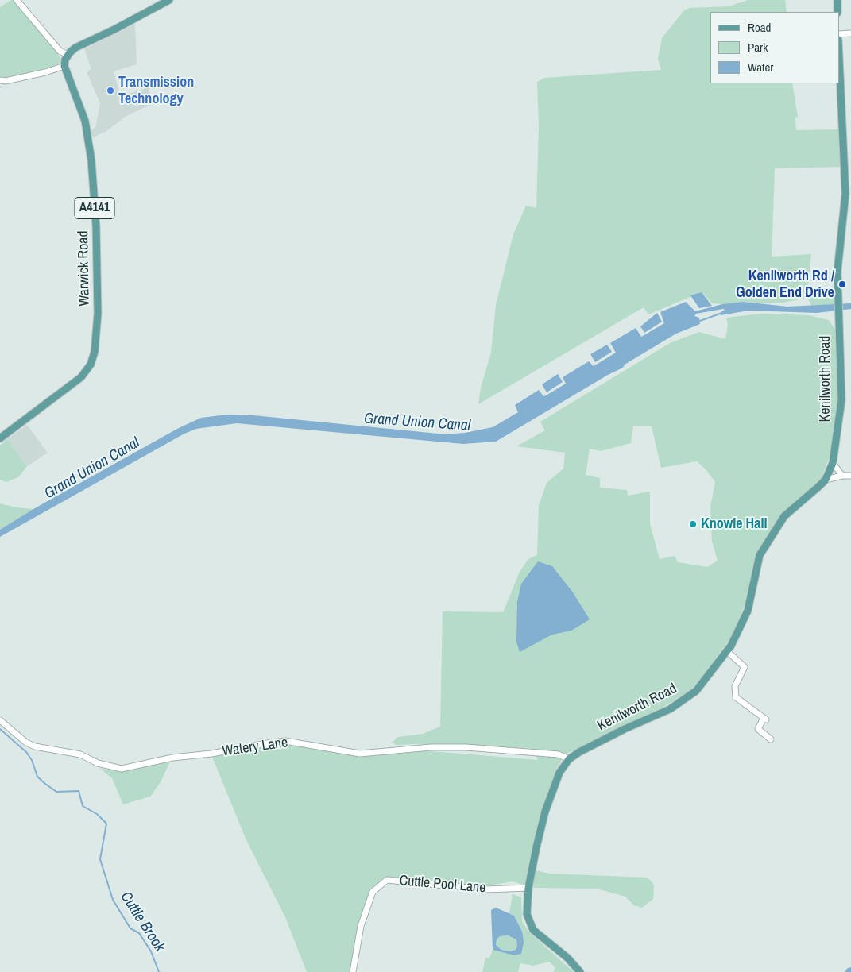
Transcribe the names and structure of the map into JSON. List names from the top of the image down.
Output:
{
  "streets": {
    "main road": ["A4141", "Warwick Road", "Kenilworth Road"],
    "street": ["Watery Lane", "Cuttle Pool Lane"]
  },
  "crossings": [
    ["Kenilworth Road", "Watery Lane"],
    ["Kenilworth Road", "Cuttle Pool Lane"]
  ],
  "water": ["Grand Union Canal", "Cuttle Brook"],
  "places": ["Transmission Technology", "Kenilworth Rd / Golden End Drive", "Knowle Hall"],
  "legend": ["Road", "Park", "Water"]
}
